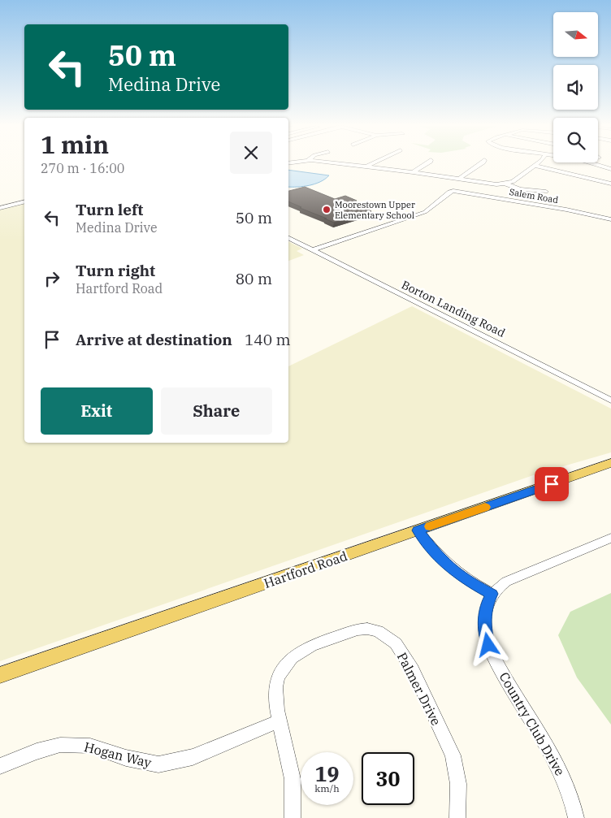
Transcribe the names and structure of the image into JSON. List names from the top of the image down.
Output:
{
  "streets": {
    "main road": ["Hartford Road"],
    "street": [
      "Salem Road",
      "Borton Landing Road",
      "Palmer Drive",
      "Country Club Drive",
      "Hogan Way"
    ]
  },
  "crossings": [
    ["Salem Road", "Borton Landing Road"],
    ["Palmer Drive", "Hogan Way"]
  ],
  "places": ["Moorestown Upper Elementary School"],
  "north": "right",
  "page": {
    "turn": ["50 m", "Medina Drive"],
    "heading": ["1 min", "270 m · 16:00"],
    "list": [
      {
        "name": "Turn left",
        "note": "Medina Drive",
        "value": "50 m"
      },
      {
        "name": "Turn right",
        "note": "Hartford Road",
        "value": "80 m"
      },
      {
        "name": "Arrive at destination",
        "value": "140 m"
      }
    ],
    "buttons": ["Exit", "Share"],
    "speed": "19 km/h",
    "limit": "30"
  }
}
